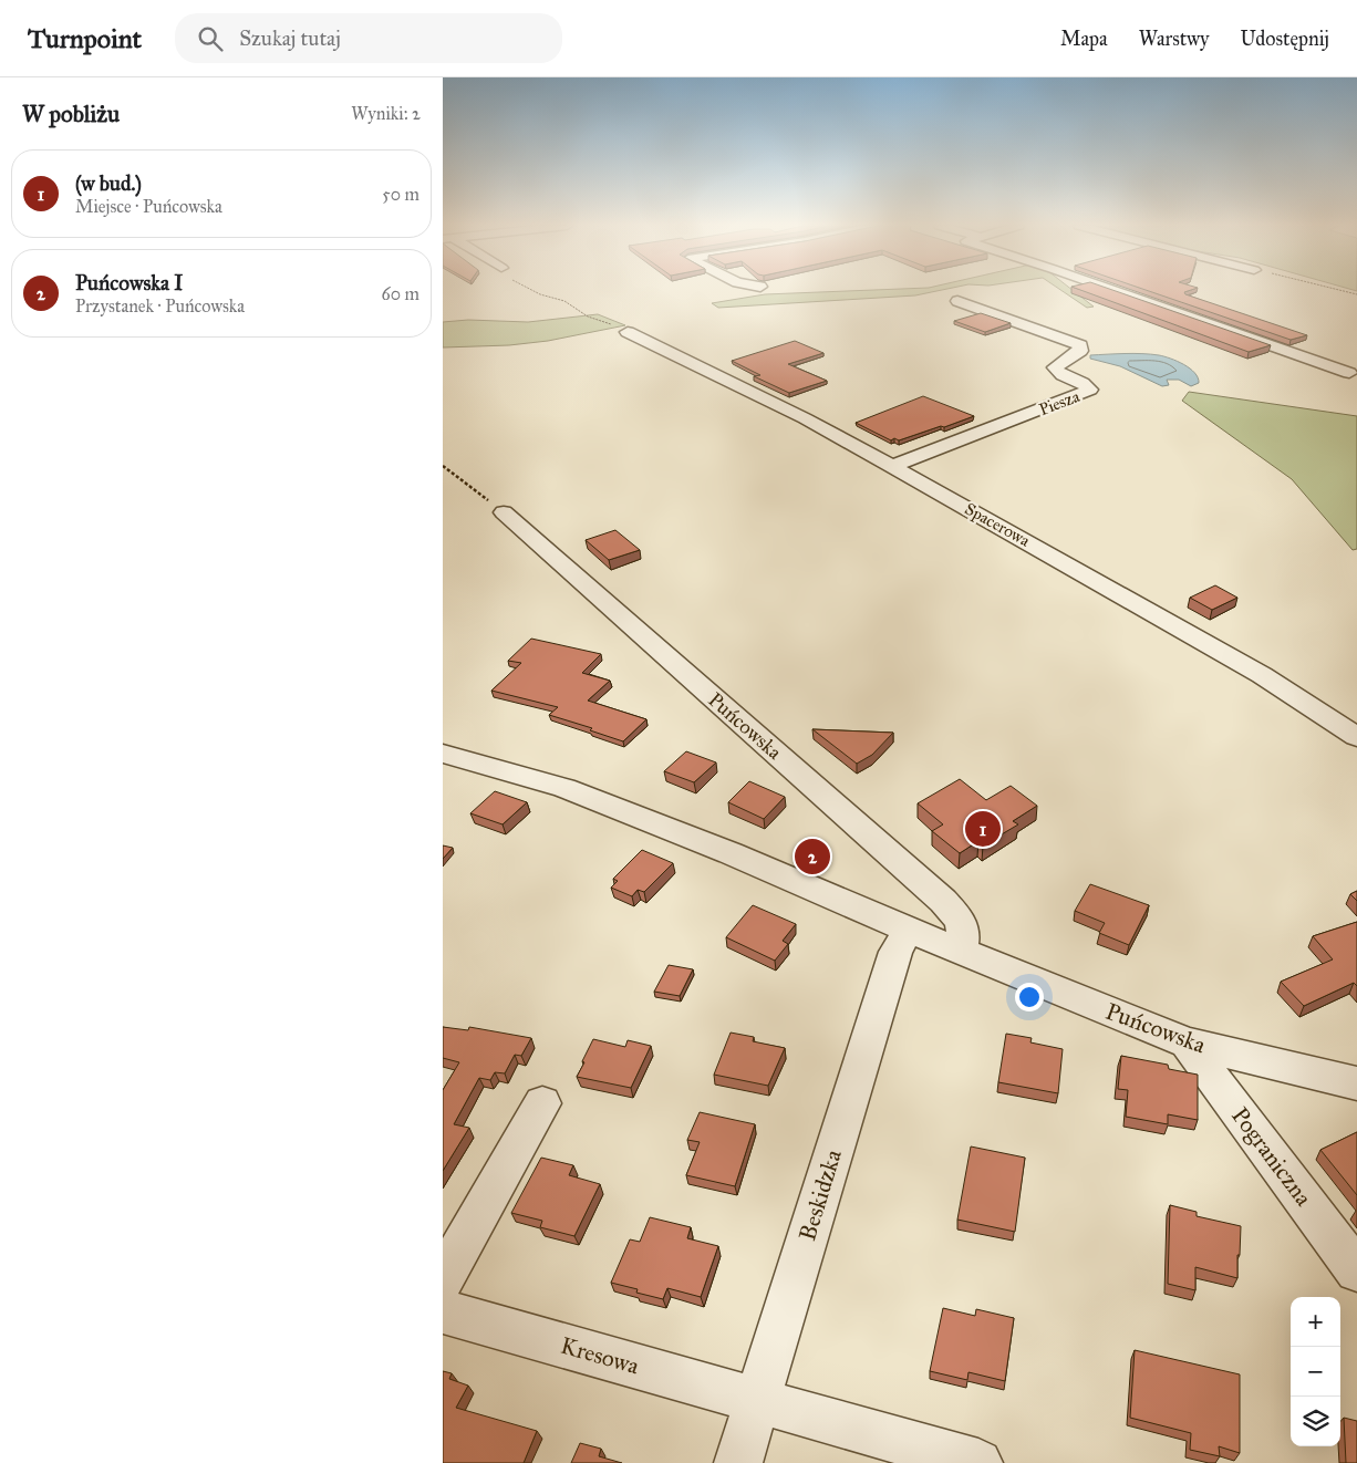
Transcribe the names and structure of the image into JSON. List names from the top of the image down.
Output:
{
  "streets": {
    "street": [
      "Piesza",
      "Spacerowa",
      "Puńcowska",
      "Pograniczna",
      "Beskidzka",
      "Kresowa"
    ]
  },
  "crossings": [
    ["Piesza", "Spacerowa"],
    ["Puńcowska", "Pograniczna"],
    ["Puńcowska", "Beskidzka"],
    ["Beskidzka", "Kresowa"]
  ],
  "page": {
    "header": "Turnpoint",
    "search": "Szukaj tutaj",
    "nav": ["Mapa", "Warstwy", "Udostępnij"],
    "heading": ["W pobliżu", "Wyniki: 2"],
    "list": [
      {
        "mark": "1",
        "name": "(w bud.)",
        "note": "Miejsce · Puńcowska",
        "value": "50 m"
      },
      {
        "mark": "2",
        "name": "Puńcowska I",
        "note": "Przystanek · Puńcowska",
        "value": "60 m"
      }
    ],
    "pins": ["1", "2"],
    "map_buttons": ["+", "−"]
  }
}
